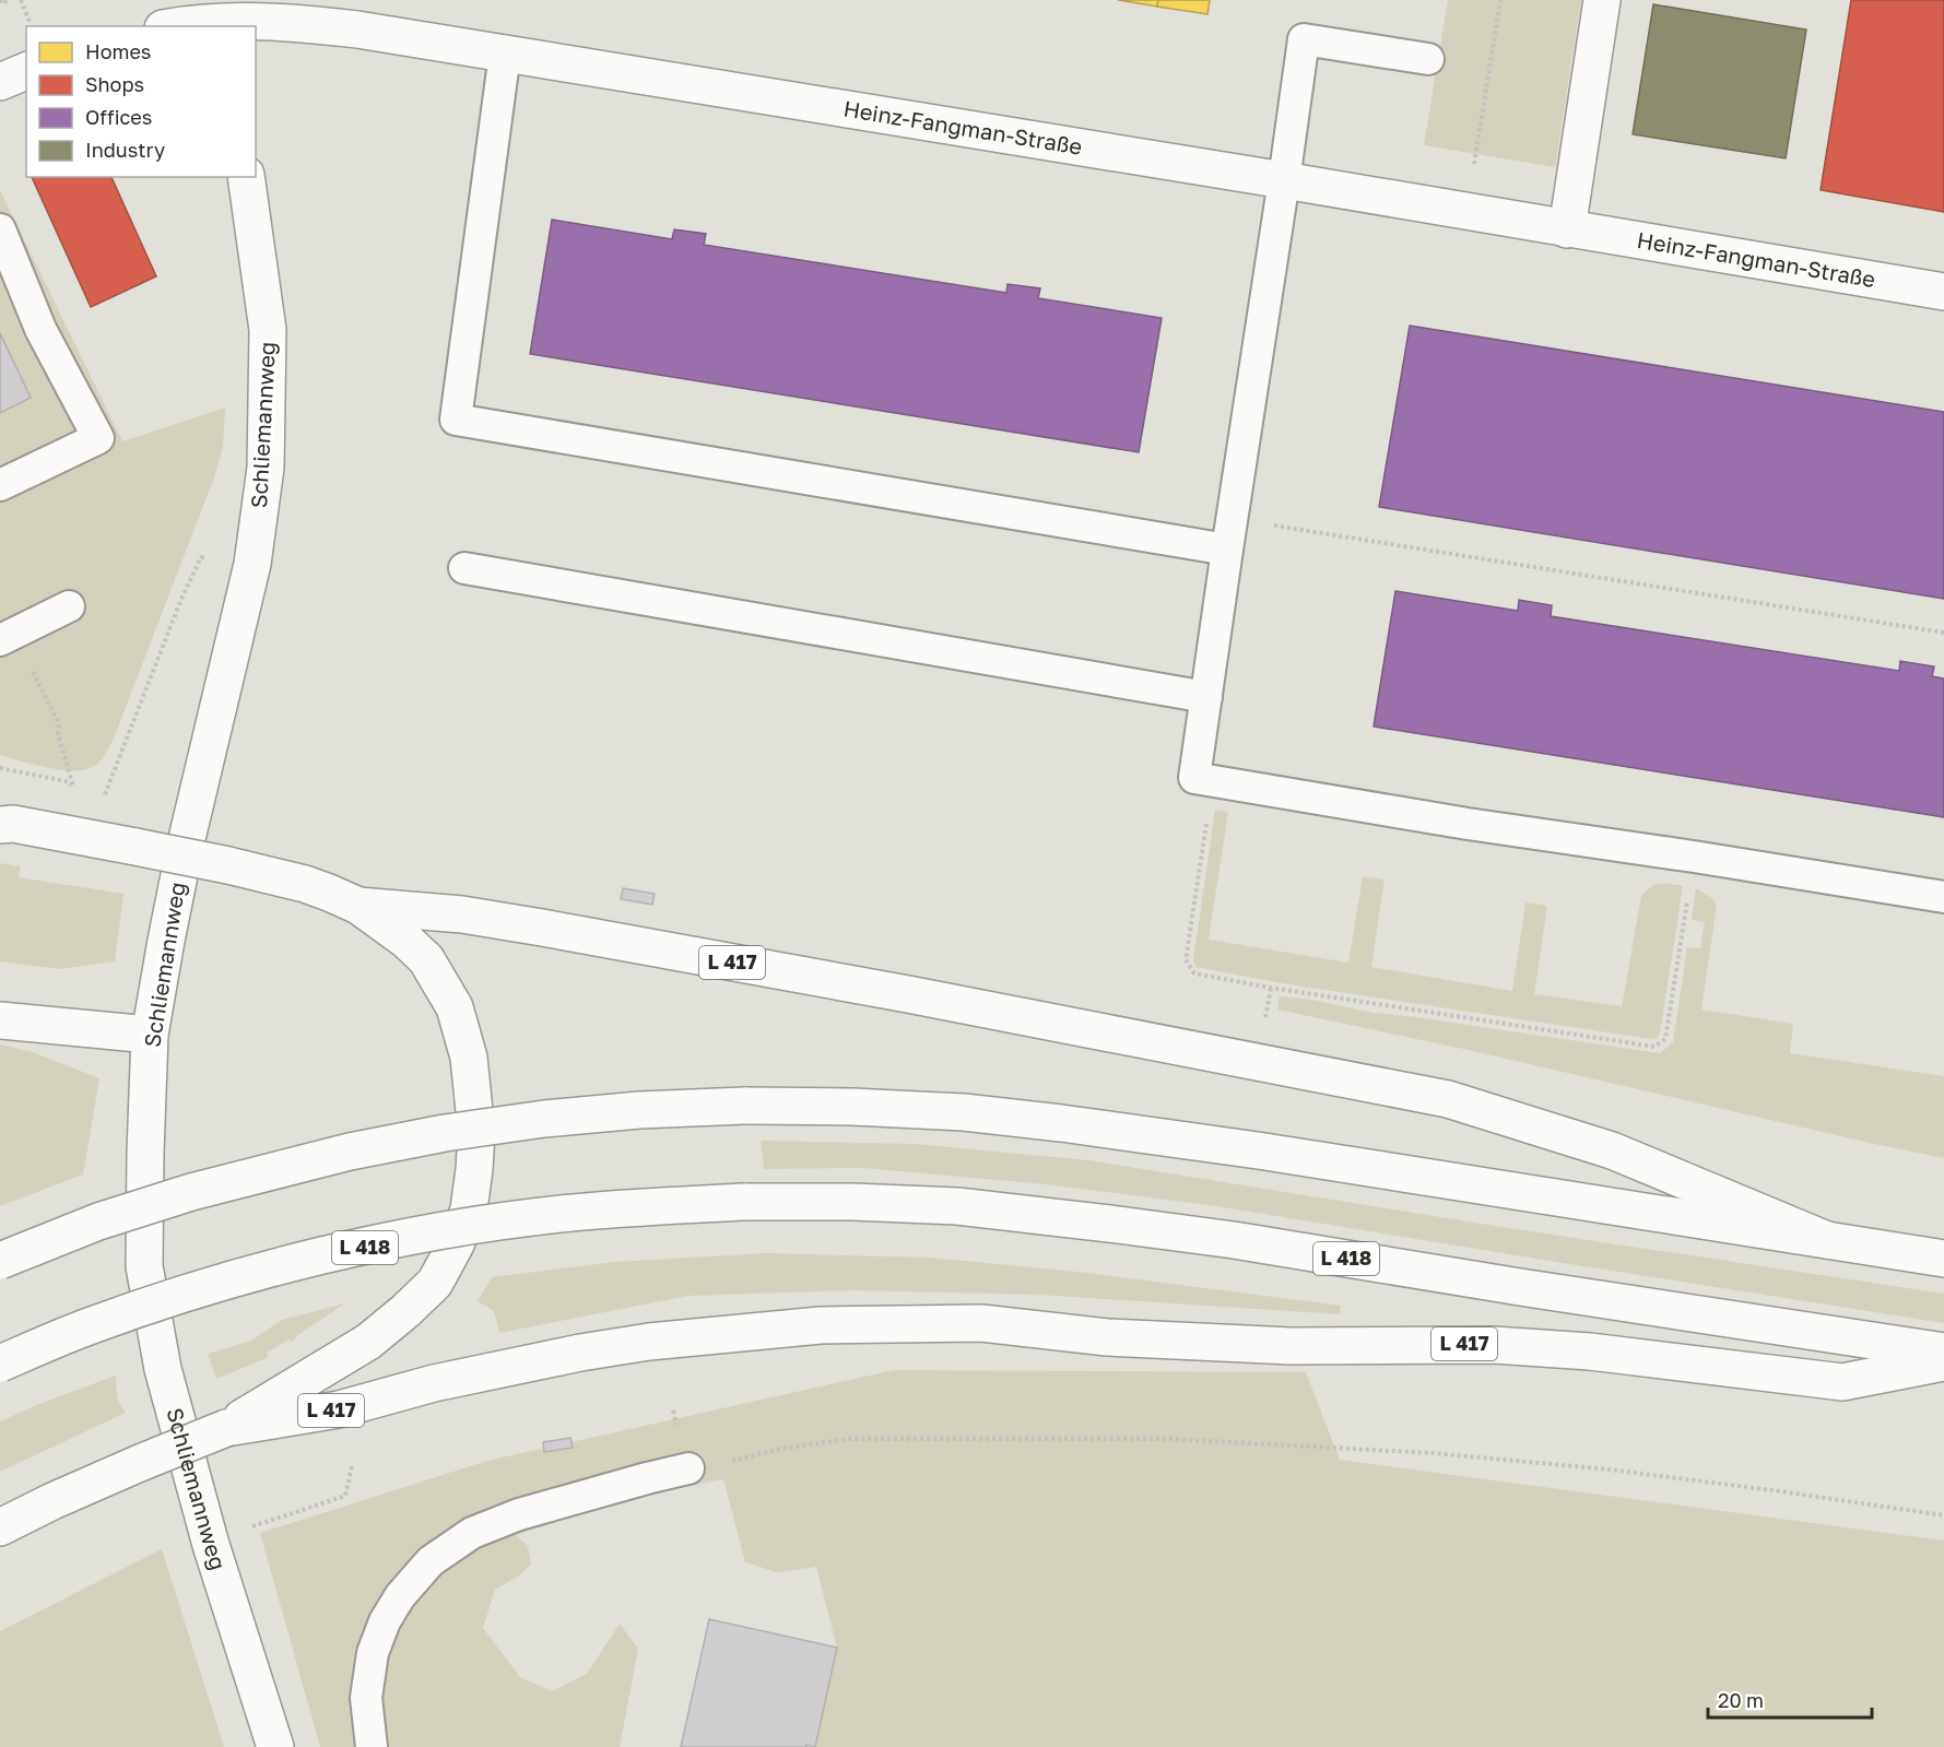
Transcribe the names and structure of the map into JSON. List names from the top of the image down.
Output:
{
  "streets": {
    "main road": [
      "Heinz-Fangman-Straße",
      "Schliemannweg",
      "L 417",
      "L 418"
    ]
  },
  "legend": [
    "Homes",
    "Shops",
    "Offices",
    "Industry"
  ],
  "scale_bar": "20 m"
}
